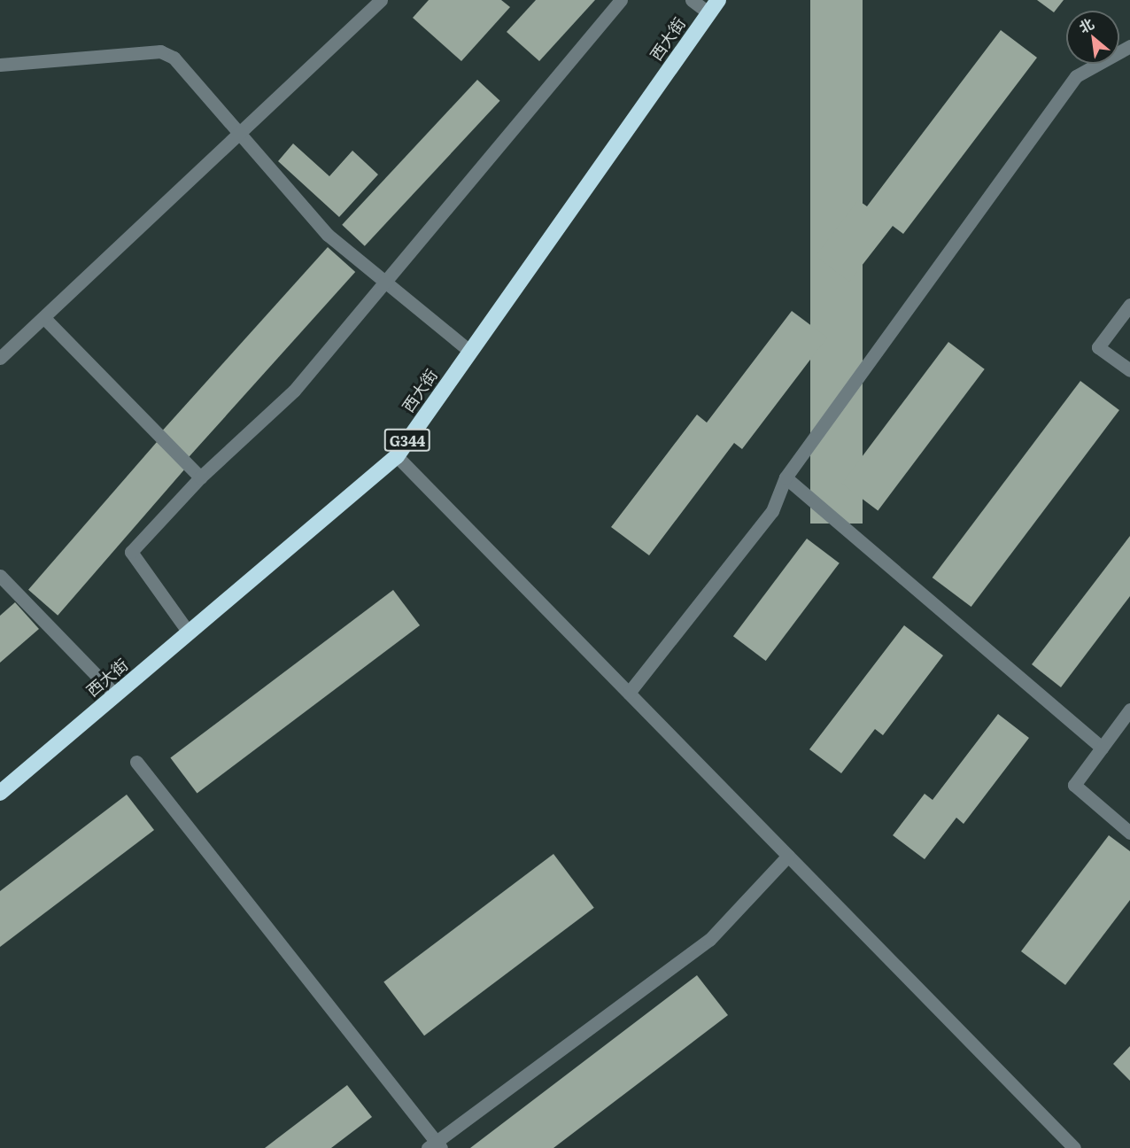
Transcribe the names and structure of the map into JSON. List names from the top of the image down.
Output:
{
  "streets": {
    "highway": ["西大街", "G344"]
  },
  "north": "top left"
}
